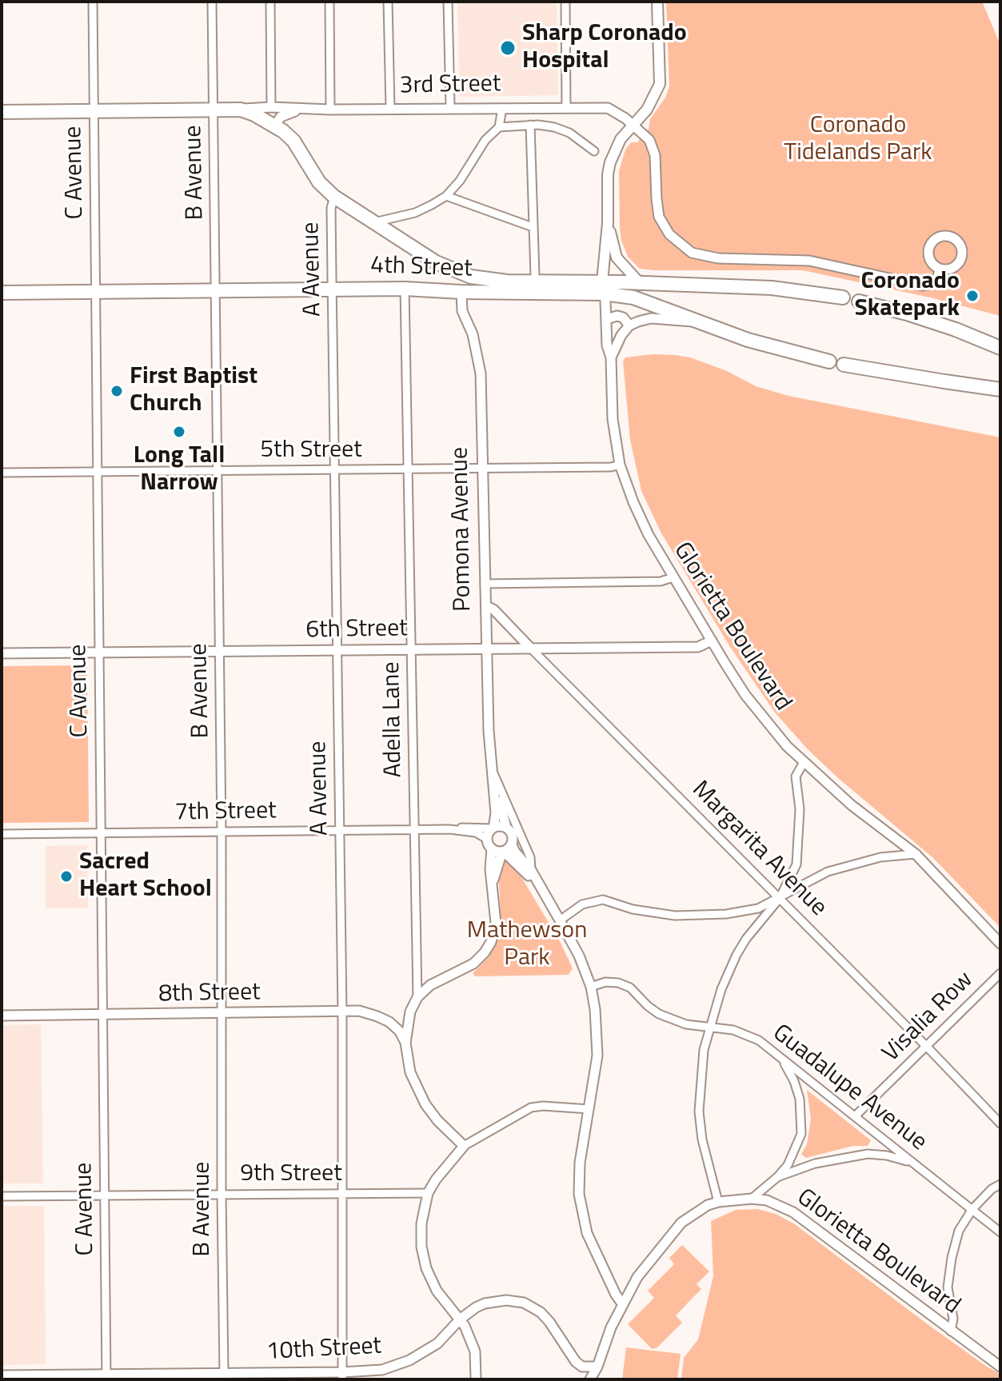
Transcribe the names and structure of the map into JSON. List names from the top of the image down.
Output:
{
  "streets": {
    "highway": ["3rd Street", "4th Street"],
    "main road": ["Glorietta Boulevard"],
    "street": [
      "C Avenue",
      "B Avenue",
      "A Avenue",
      "5th Street",
      "Pomona Avenue",
      "6th Street",
      "Adella Lane",
      "7th Street",
      "Margarita Avenue",
      "8th Street",
      "Visalia Row",
      "Guadalupe Avenue",
      "9th Street",
      "10th Street"
    ]
  },
  "crossings": [
    ["3rd Street", "C Avenue"],
    ["3rd Street", "B Avenue"],
    ["3rd Street", "Glorietta Boulevard"],
    ["C Avenue", "4th Street"],
    ["C Avenue", "5th Street"],
    ["C Avenue", "6th Street"],
    ["C Avenue", "7th Street"],
    ["C Avenue", "8th Street"],
    ["C Avenue", "9th Street"],
    ["C Avenue", "10th Street"],
    ["B Avenue", "4th Street"],
    ["B Avenue", "5th Street"],
    ["B Avenue", "6th Street"],
    ["B Avenue", "7th Street"],
    ["B Avenue", "8th Street"],
    ["B Avenue", "9th Street"],
    ["B Avenue", "10th Street"],
    ["4th Street", "A Avenue"],
    ["4th Street", "Pomona Avenue"],
    ["4th Street", "Glorietta Boulevard"],
    ["4th Street", "Adella Lane"],
    ["A Avenue", "5th Street"],
    ["A Avenue", "6th Street"],
    ["A Avenue", "7th Street"],
    ["A Avenue", "8th Street"],
    ["A Avenue", "9th Street"],
    ["A Avenue", "10th Street"],
    ["5th Street", "Pomona Avenue"],
    ["5th Street", "Glorietta Boulevard"],
    ["5th Street", "Adella Lane"],
    ["Pomona Avenue", "Glorietta Boulevard"],
    ["Pomona Avenue", "6th Street"],
    ["Pomona Avenue", "7th Street"],
    ["Pomona Avenue", "Margarita Avenue"],
    ["Pomona Avenue", "Guadalupe Avenue"],
    ["Glorietta Boulevard", "6th Street"],
    ["Glorietta Boulevard", "10th Street"],
    ["6th Street", "Adella Lane"],
    ["6th Street", "Margarita Avenue"],
    ["Adella Lane", "7th Street"],
    ["Margarita Avenue", "Visalia Row"],
    ["Visalia Row", "Guadalupe Avenue"]
  ],
  "parks": ["Coronado Tidelands Park", "Mathewson Park"],
  "places": [
    "Sharp Coronado Hospital",
    "Coronado Skatepark",
    "First Baptist Church",
    "Long Tall Narrow",
    "Sacred Heart School"
  ]
}
